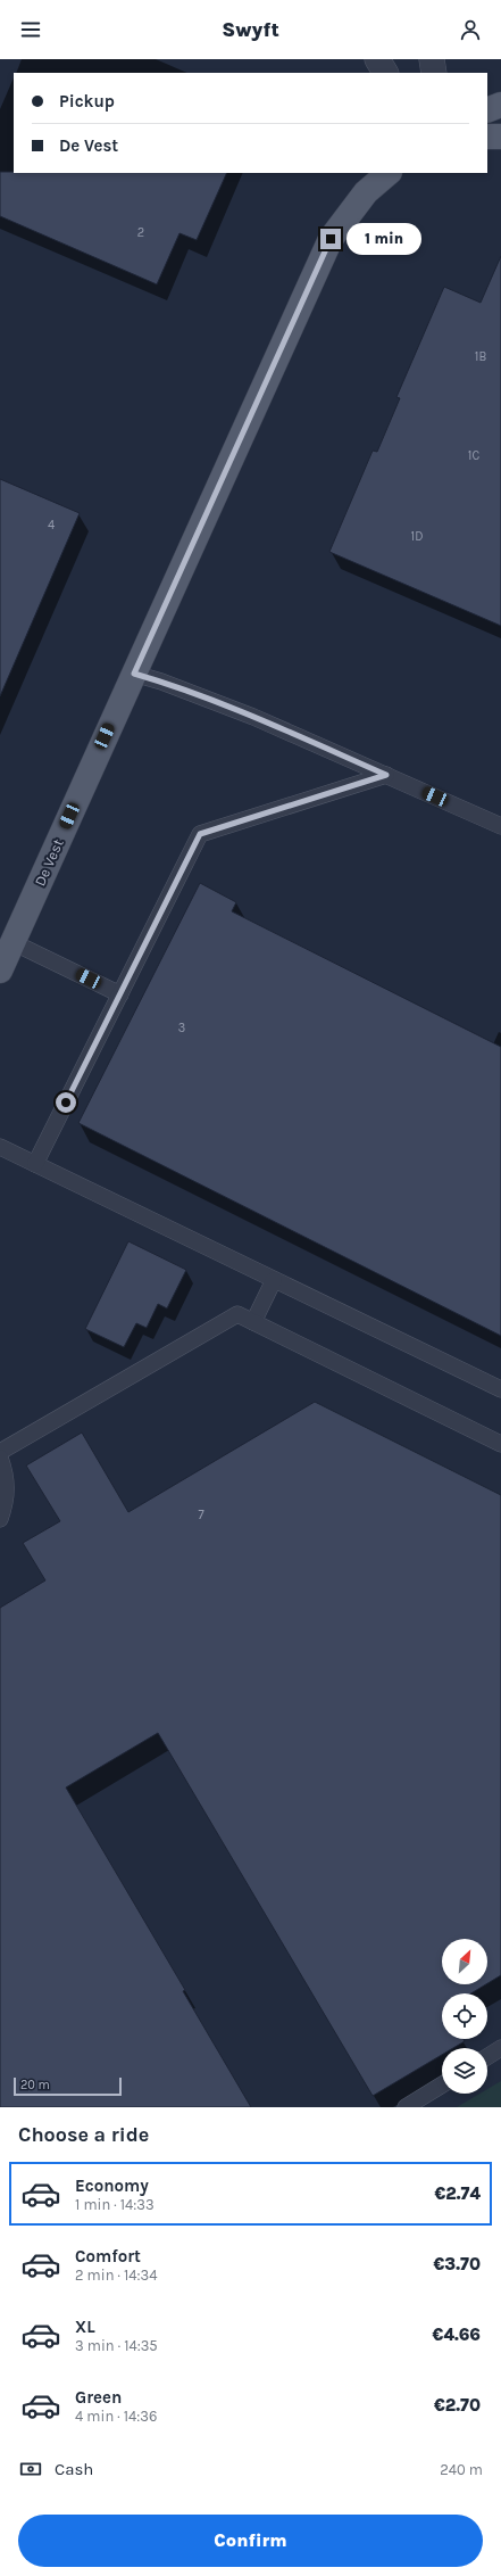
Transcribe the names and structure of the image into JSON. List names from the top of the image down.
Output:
{
  "streets": {
    "main road": ["De Vest"]
  },
  "house_numbers": [
    "2",
    "1B",
    "1C",
    "4",
    "1D",
    "3",
    "7"
  ],
  "scale_bar": "20 m",
  "north": "top right",
  "page": {
    "header": "Swyft",
    "banner": ["Pickup", "De Vest"],
    "bubble": "1 min",
    "scale": "20 m",
    "heading": "Choose a ride",
    "list": [
      {
        "name": "Economy",
        "note": "1 min · 14:33",
        "value": "€2.74"
      },
      {
        "name": "Comfort",
        "note": "2 min · 14:34",
        "value": "€3.70"
      },
      {
        "name": "XL",
        "note": "3 min · 14:35",
        "value": "€4.66"
      },
      {
        "name": "Green",
        "note": "4 min · 14:36",
        "value": "€2.70"
      }
    ],
    "pay": ["Cash", "240 m"],
    "buttons": "Confirm"
  }
}
